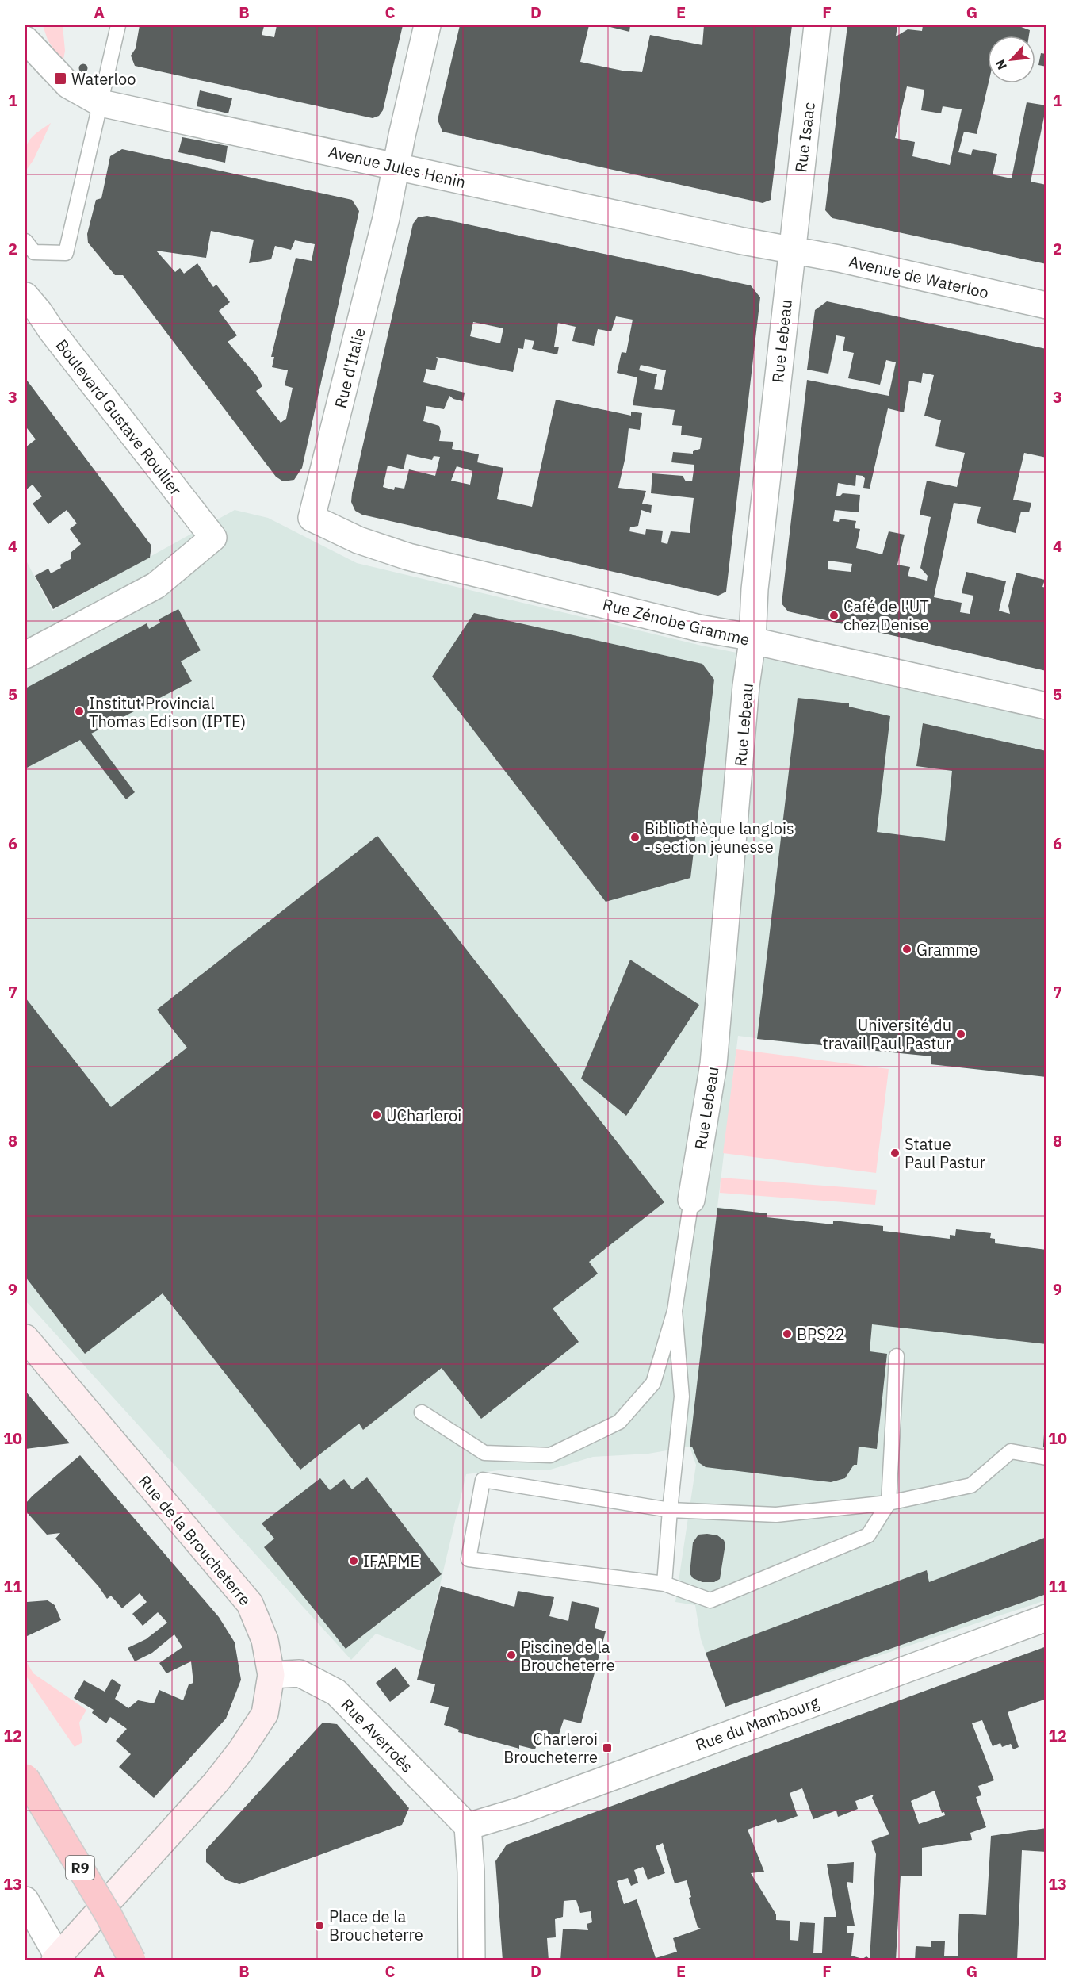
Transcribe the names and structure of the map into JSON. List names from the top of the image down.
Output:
{
  "streets": {
    "highway": ["R9"],
    "main road": ["Rue de la Broucheterre"],
    "street": [
      "Rue Isaac",
      "Avenue Jules Henin",
      "Avenue de Waterloo",
      "Rue Lebeau",
      "Rue d'Italie",
      "Boulevard Gustave Roullier",
      "Rue Zénobe Gramme",
      "Rue du Mambourg",
      "Rue Averroès"
    ]
  },
  "crossings": [
    ["Rue Isaac", "Avenue Jules Henin"],
    ["Rue Isaac", "Avenue de Waterloo"],
    ["Rue Isaac", "Rue Lebeau"],
    ["Avenue Jules Henin", "Avenue de Waterloo"],
    ["Avenue Jules Henin", "Rue Lebeau"],
    ["Avenue Jules Henin", "Rue d'Italie"],
    ["Avenue de Waterloo", "Rue Lebeau"],
    ["Rue Lebeau", "Rue Zénobe Gramme"],
    ["Rue d'Italie", "Rue Zénobe Gramme"],
    ["Rue de la Broucheterre", "Rue Averroès"],
    ["Rue du Mambourg", "Rue Averroès"]
  ],
  "places": {
    "transit": ["Waterloo", "Charleroi Broucheterre"],
    "other": [
      "Café de l'UT chez Denise",
      "Institut Provincial Thomas Edison (IPTE)",
      "Bibliothèque langlois - section jeunesse",
      "Gramme",
      "Université du travail Paul Pastur",
      "UCharleroi",
      "Statue Paul Pastur",
      "BPS22",
      "IFAPME",
      "Piscine de la Broucheterre",
      "Place de la Broucheterre"
    ]
  },
  "north": "bottom left",
  "grid": {
    "columns": [
      "A",
      "B",
      "C",
      "D",
      "E",
      "F",
      "G"
    ],
    "rows": [
      "1",
      "2",
      "3",
      "4",
      "5",
      "6",
      "7",
      "8",
      "9",
      "10",
      "11",
      "12",
      "13"
    ]
  }
}
